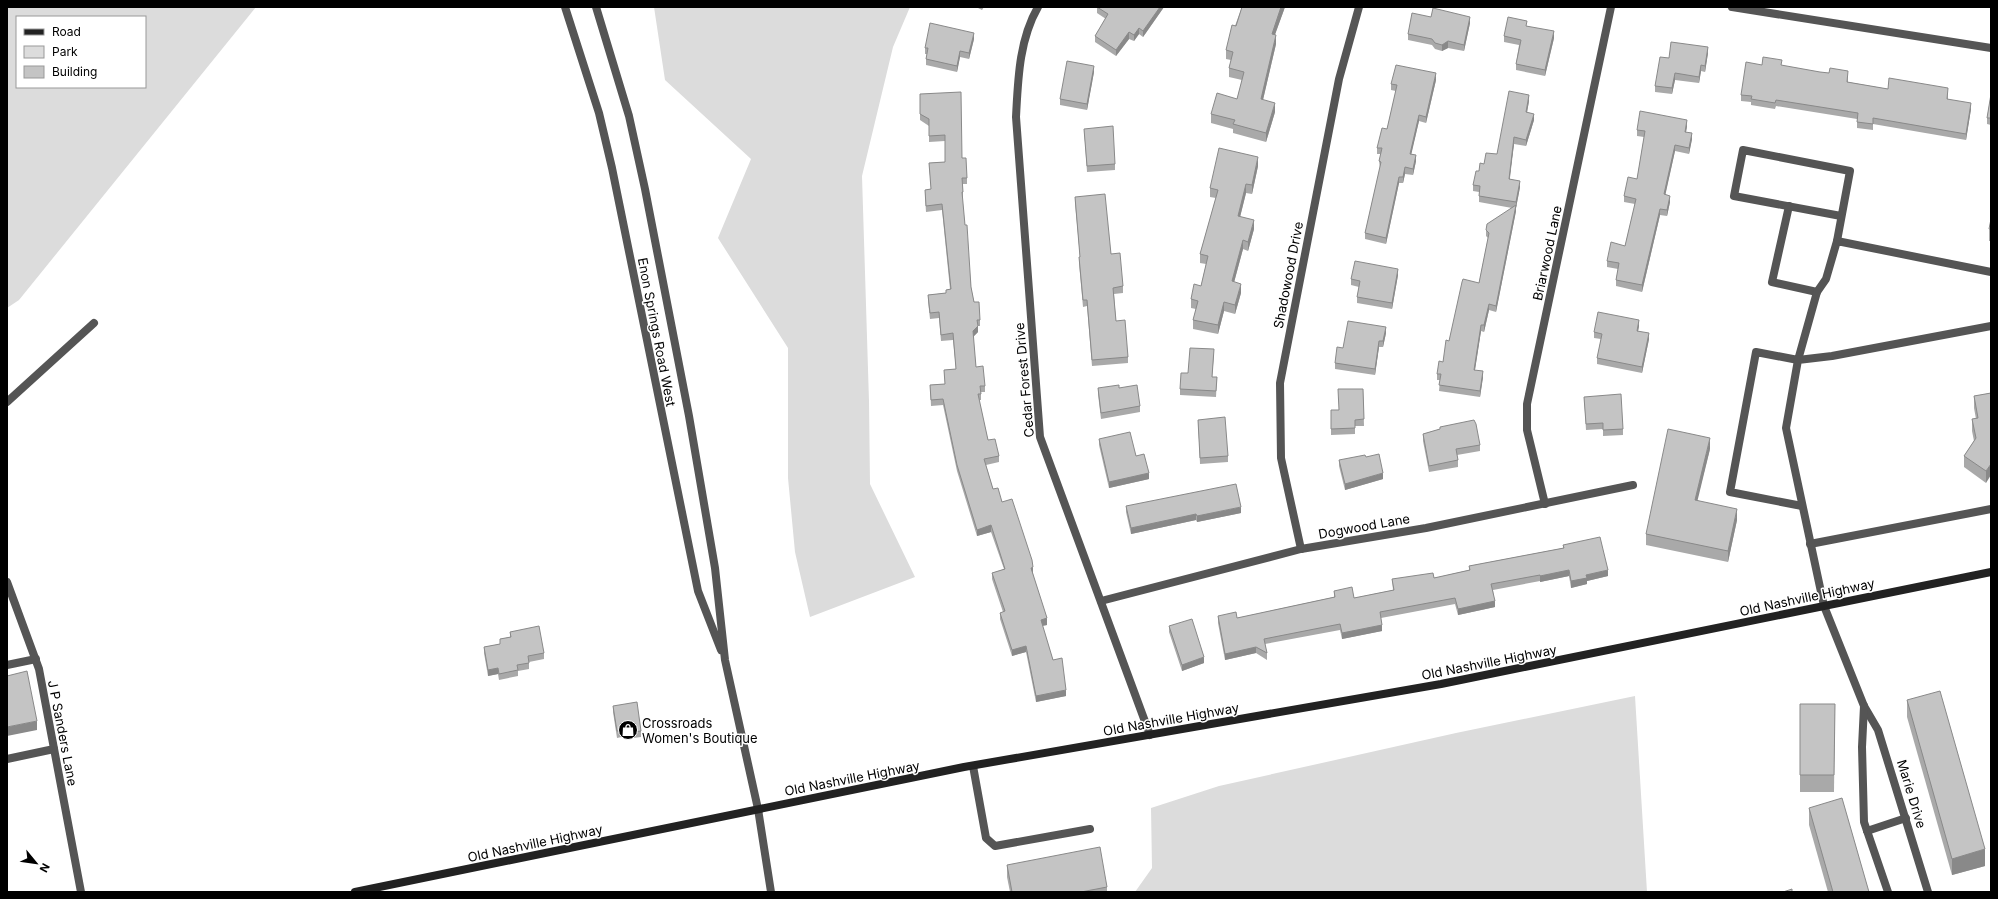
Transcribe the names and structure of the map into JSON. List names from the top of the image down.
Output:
{
  "streets": {
    "main road": ["Old Nashville Highway"],
    "street": [
      "Briarwood Lane",
      "Shadowood Drive",
      "Enon Springs Road West",
      "Cedar Forest Drive",
      "Dogwood Lane",
      "J P Sanders Lane",
      "Marie Drive"
    ]
  },
  "crossings": [
    ["Briarwood Lane", "Dogwood Lane"],
    ["Shadowood Drive", "Dogwood Lane"],
    ["Enon Springs Road West", "Old Nashville Highway"],
    ["Cedar Forest Drive", "Dogwood Lane"],
    ["Cedar Forest Drive", "Old Nashville Highway"],
    ["Old Nashville Highway", "Marie Drive"]
  ],
  "places": {
    "shop": ["Crossroads Women's Boutique"]
  },
  "legend": ["Road", "Park", "Building"],
  "north": "bottom right"
}
